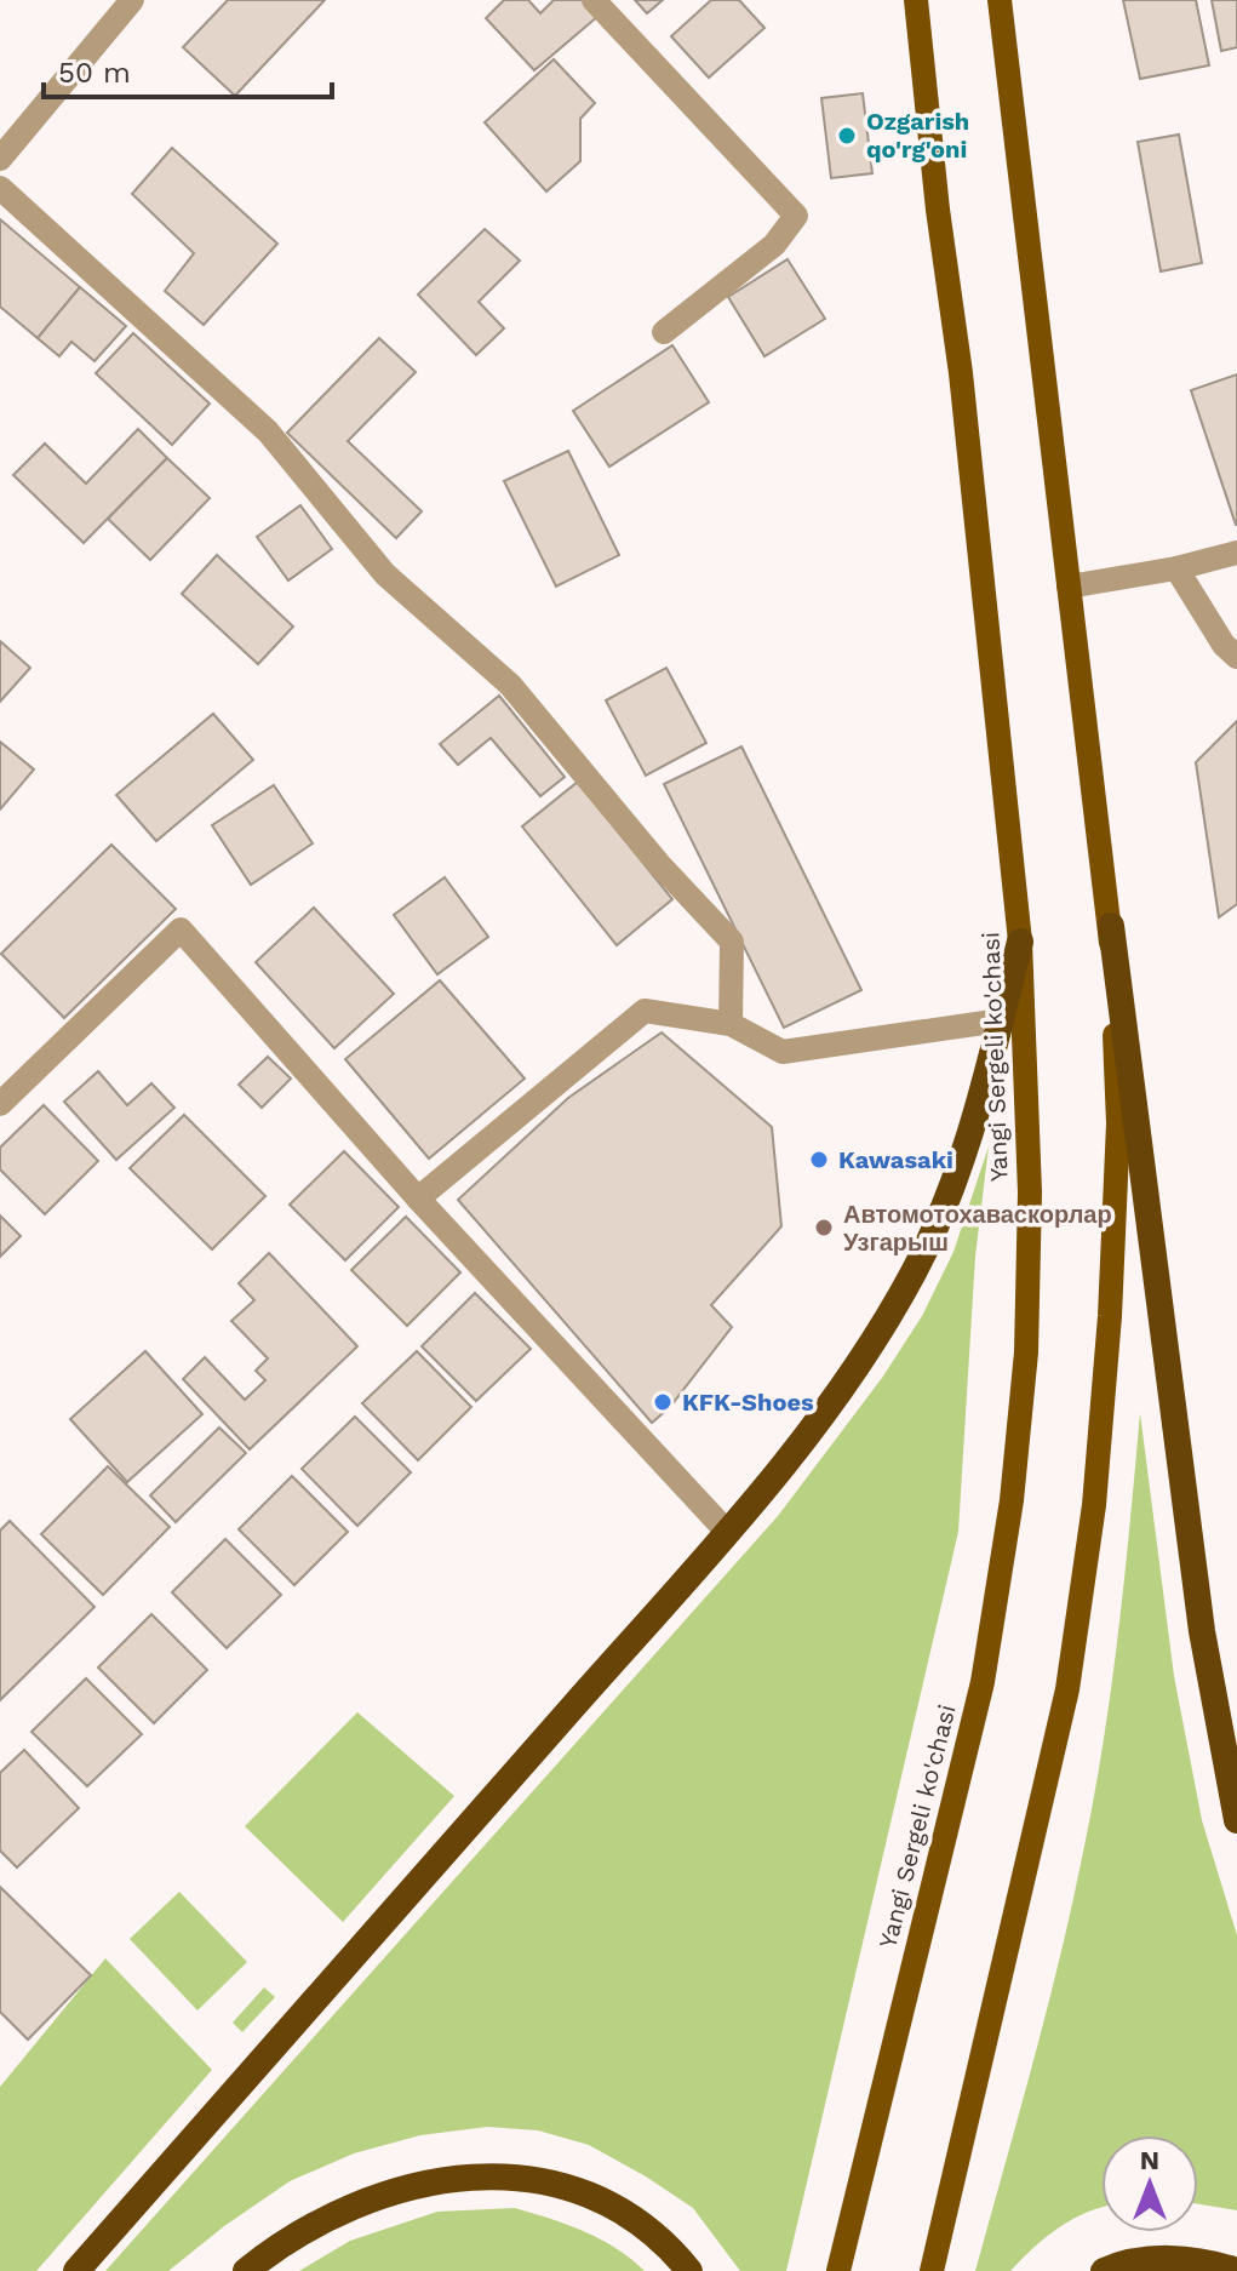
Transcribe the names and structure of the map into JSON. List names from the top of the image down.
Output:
{
  "streets": {
    "main road": ["Yangi Sergeli ko'chasi"]
  },
  "places": [
    "Ozgarish qo'rg'oni",
    "Kawasaki",
    "Автомотохаваскорлар Узгарыш",
    "KFK-Shoes"
  ],
  "scale_bar": "50 m",
  "north": "top"
}
